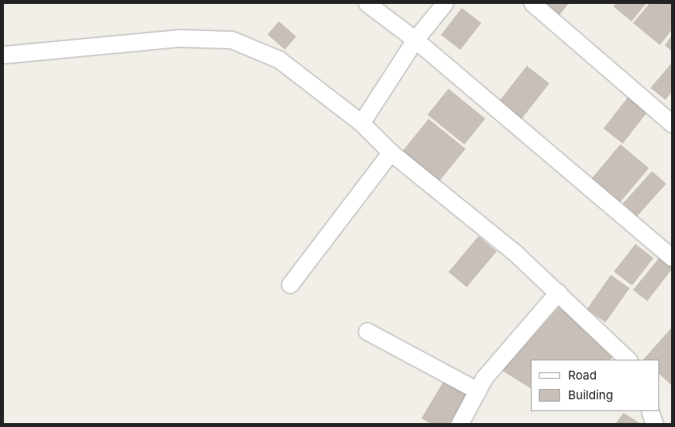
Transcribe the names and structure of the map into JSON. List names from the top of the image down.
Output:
{
  "legend": ["Road", "Building"]
}
